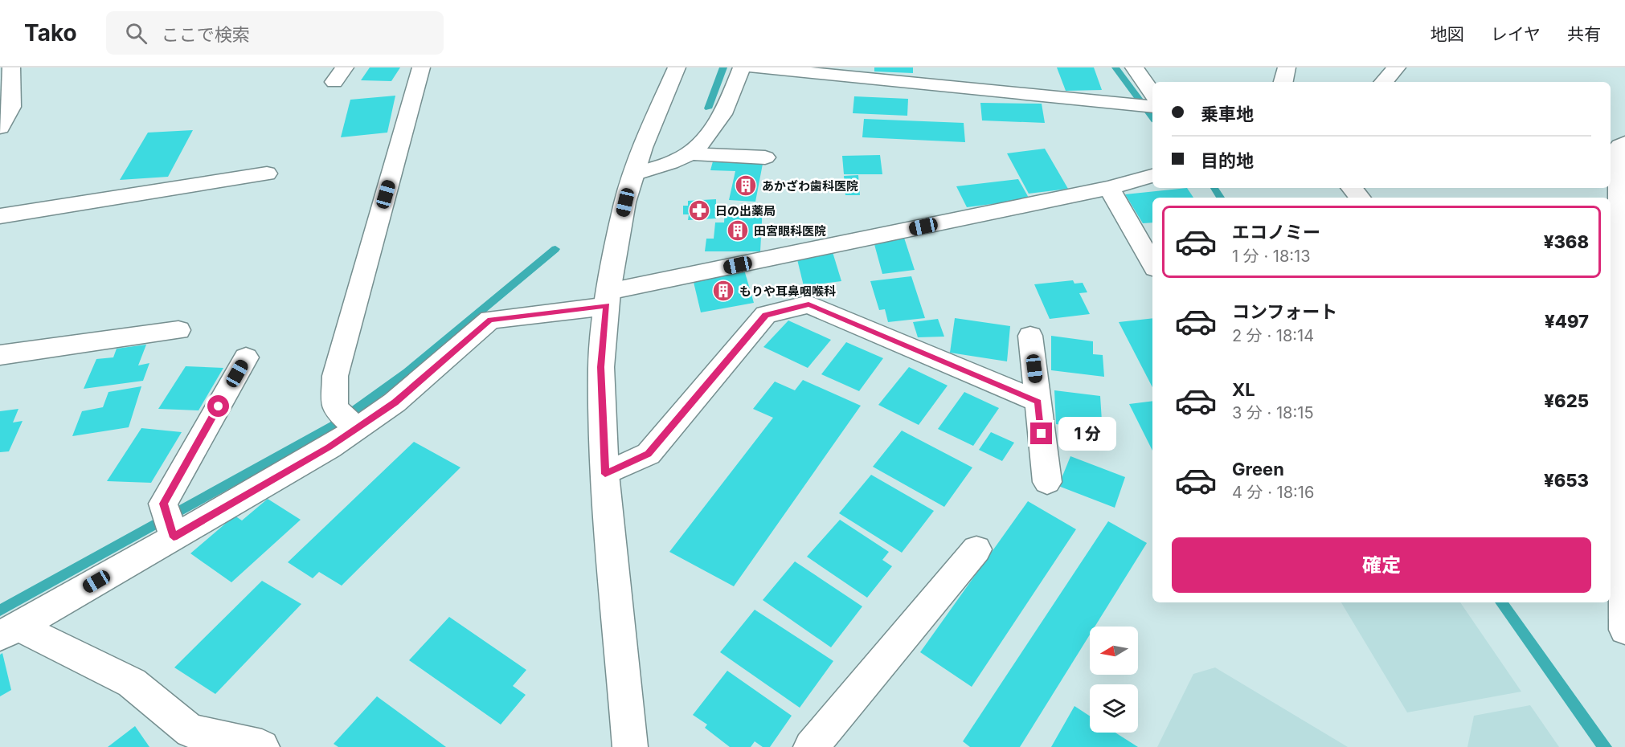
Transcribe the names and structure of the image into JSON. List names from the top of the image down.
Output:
{
  "places": {
    "building": ["あかざわ歯科医院", "田宮眼科医院", "もりや耳鼻咽喉科"],
    "pharmacy": ["日の出薬局"]
  },
  "north": "left",
  "page": {
    "header": "Tako",
    "search": "ここで検索",
    "nav": ["地図", "レイヤ", "共有"],
    "banner": ["乗車地", "目的地"],
    "list": [
      {
        "name": "エコノミー",
        "note": "1 分 · 18:13",
        "value": "¥368"
      },
      {
        "name": "コンフォート",
        "note": "2 分 · 18:14",
        "value": "¥497"
      },
      {
        "name": "XL",
        "note": "3 分 · 18:15",
        "value": "¥625"
      },
      {
        "name": "Green",
        "note": "4 分 · 18:16",
        "value": "¥653"
      }
    ],
    "bubble": "1 分",
    "buttons": "確定"
  }
}
